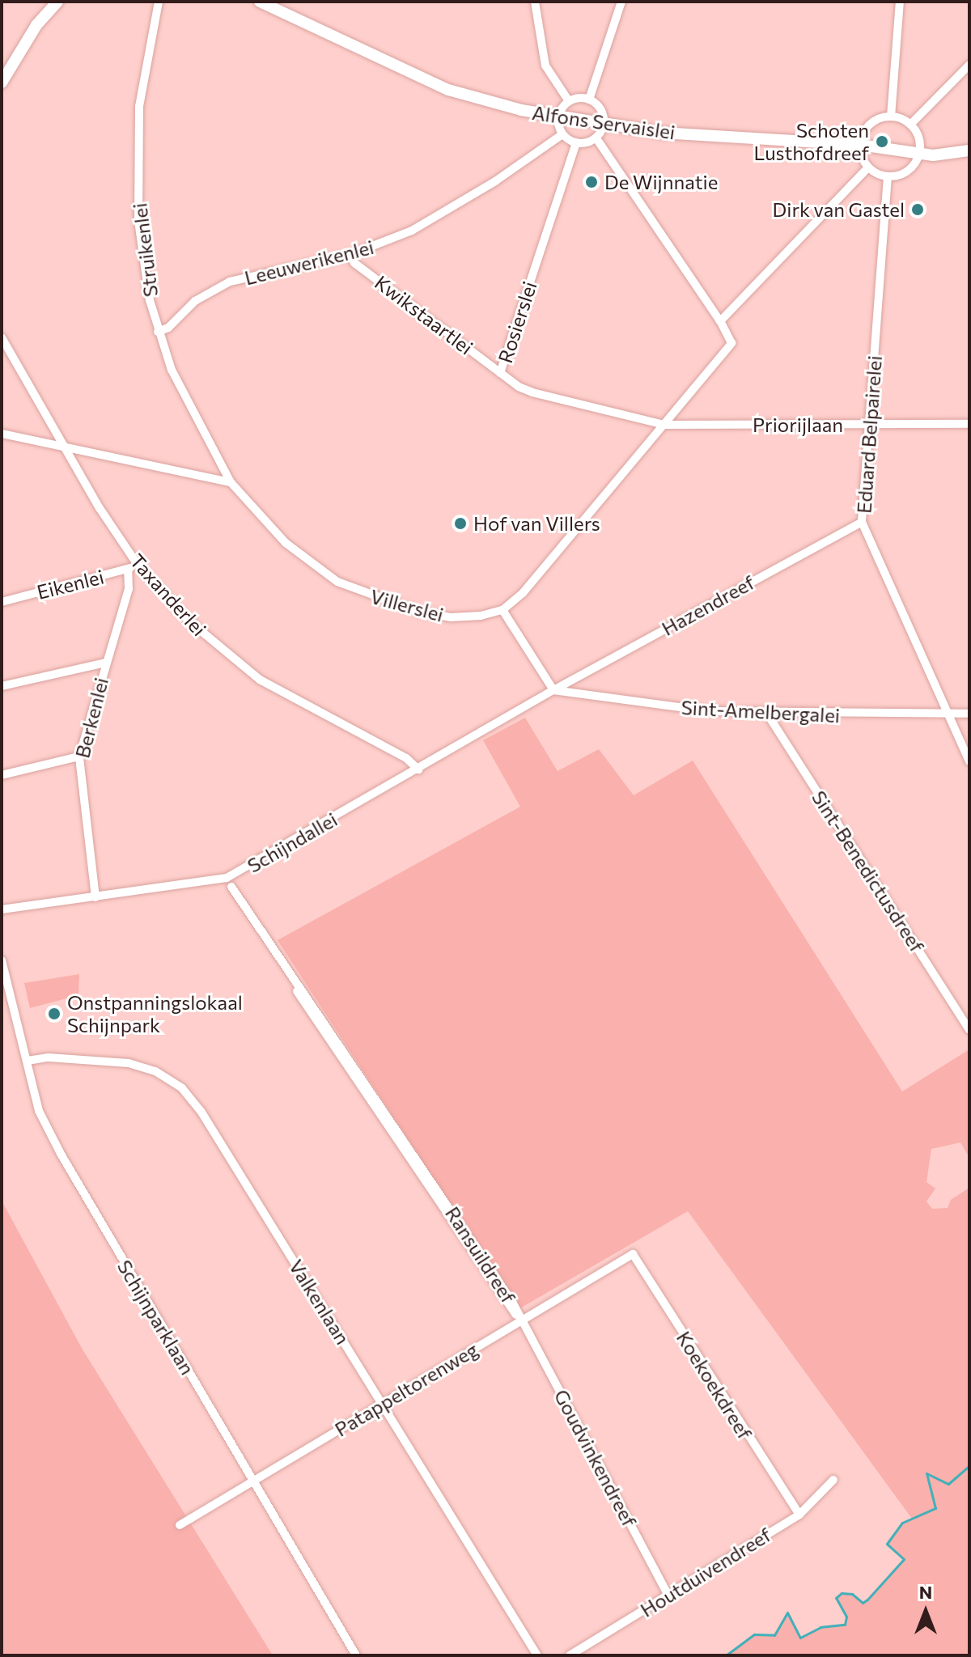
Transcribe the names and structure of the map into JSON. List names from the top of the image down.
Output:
{
  "streets": {
    "street": [
      "Alfons Servaislei",
      "Struikenlei",
      "Leeuwerikenlei",
      "Kwikstaartlei",
      "Rosierslei",
      "Priorijlaan",
      "Eduard Belpairelei",
      "Eikenlei",
      "Taxanderlei",
      "Villerslei",
      "Hazendreef",
      "Sint-Amelbergalei",
      "Berkenlei",
      "Schijndallei",
      "Sint-Benedictusdreef",
      "Ransuildreef",
      "Valkenlaan",
      "Schijnparklaan",
      "Koekoekdreef",
      "Patappeltorenweg",
      "Goudvinkendreef",
      "Houtduivendreef"
    ]
  },
  "crossings": [
    ["Struikenlei", "Leeuwerikenlei"],
    ["Struikenlei", "Villerslei"],
    ["Leeuwerikenlei", "Kwikstaartlei"],
    ["Kwikstaartlei", "Rosierslei"],
    ["Rosierslei", "Priorijlaan"],
    ["Priorijlaan", "Eduard Belpairelei"],
    ["Eduard Belpairelei", "Hazendreef"],
    ["Eduard Belpairelei", "Sint-Amelbergalei"],
    ["Eikenlei", "Taxanderlei"],
    ["Taxanderlei", "Schijndallei"],
    ["Hazendreef", "Sint-Amelbergalei"],
    ["Hazendreef", "Schijndallei"],
    ["Sint-Amelbergalei", "Schijndallei"],
    ["Sint-Amelbergalei", "Sint-Benedictusdreef"],
    ["Berkenlei", "Schijndallei"],
    ["Schijndallei", "Ransuildreef"],
    ["Ransuildreef", "Patappeltorenweg"],
    ["Ransuildreef", "Goudvinkendreef"],
    ["Valkenlaan", "Schijnparklaan"],
    ["Valkenlaan", "Patappeltorenweg"],
    ["Schijnparklaan", "Patappeltorenweg"],
    ["Koekoekdreef", "Patappeltorenweg"],
    ["Koekoekdreef", "Houtduivendreef"],
    ["Patappeltorenweg", "Goudvinkendreef"],
    ["Goudvinkendreef", "Houtduivendreef"]
  ],
  "places": [
    "Schoten Lusthofdreef",
    "De Wijnnatie",
    "Dirk van Gastel",
    "Hof van Villers",
    "Onstpanningslokaal Schijnpark"
  ],
  "north": "top"
}
